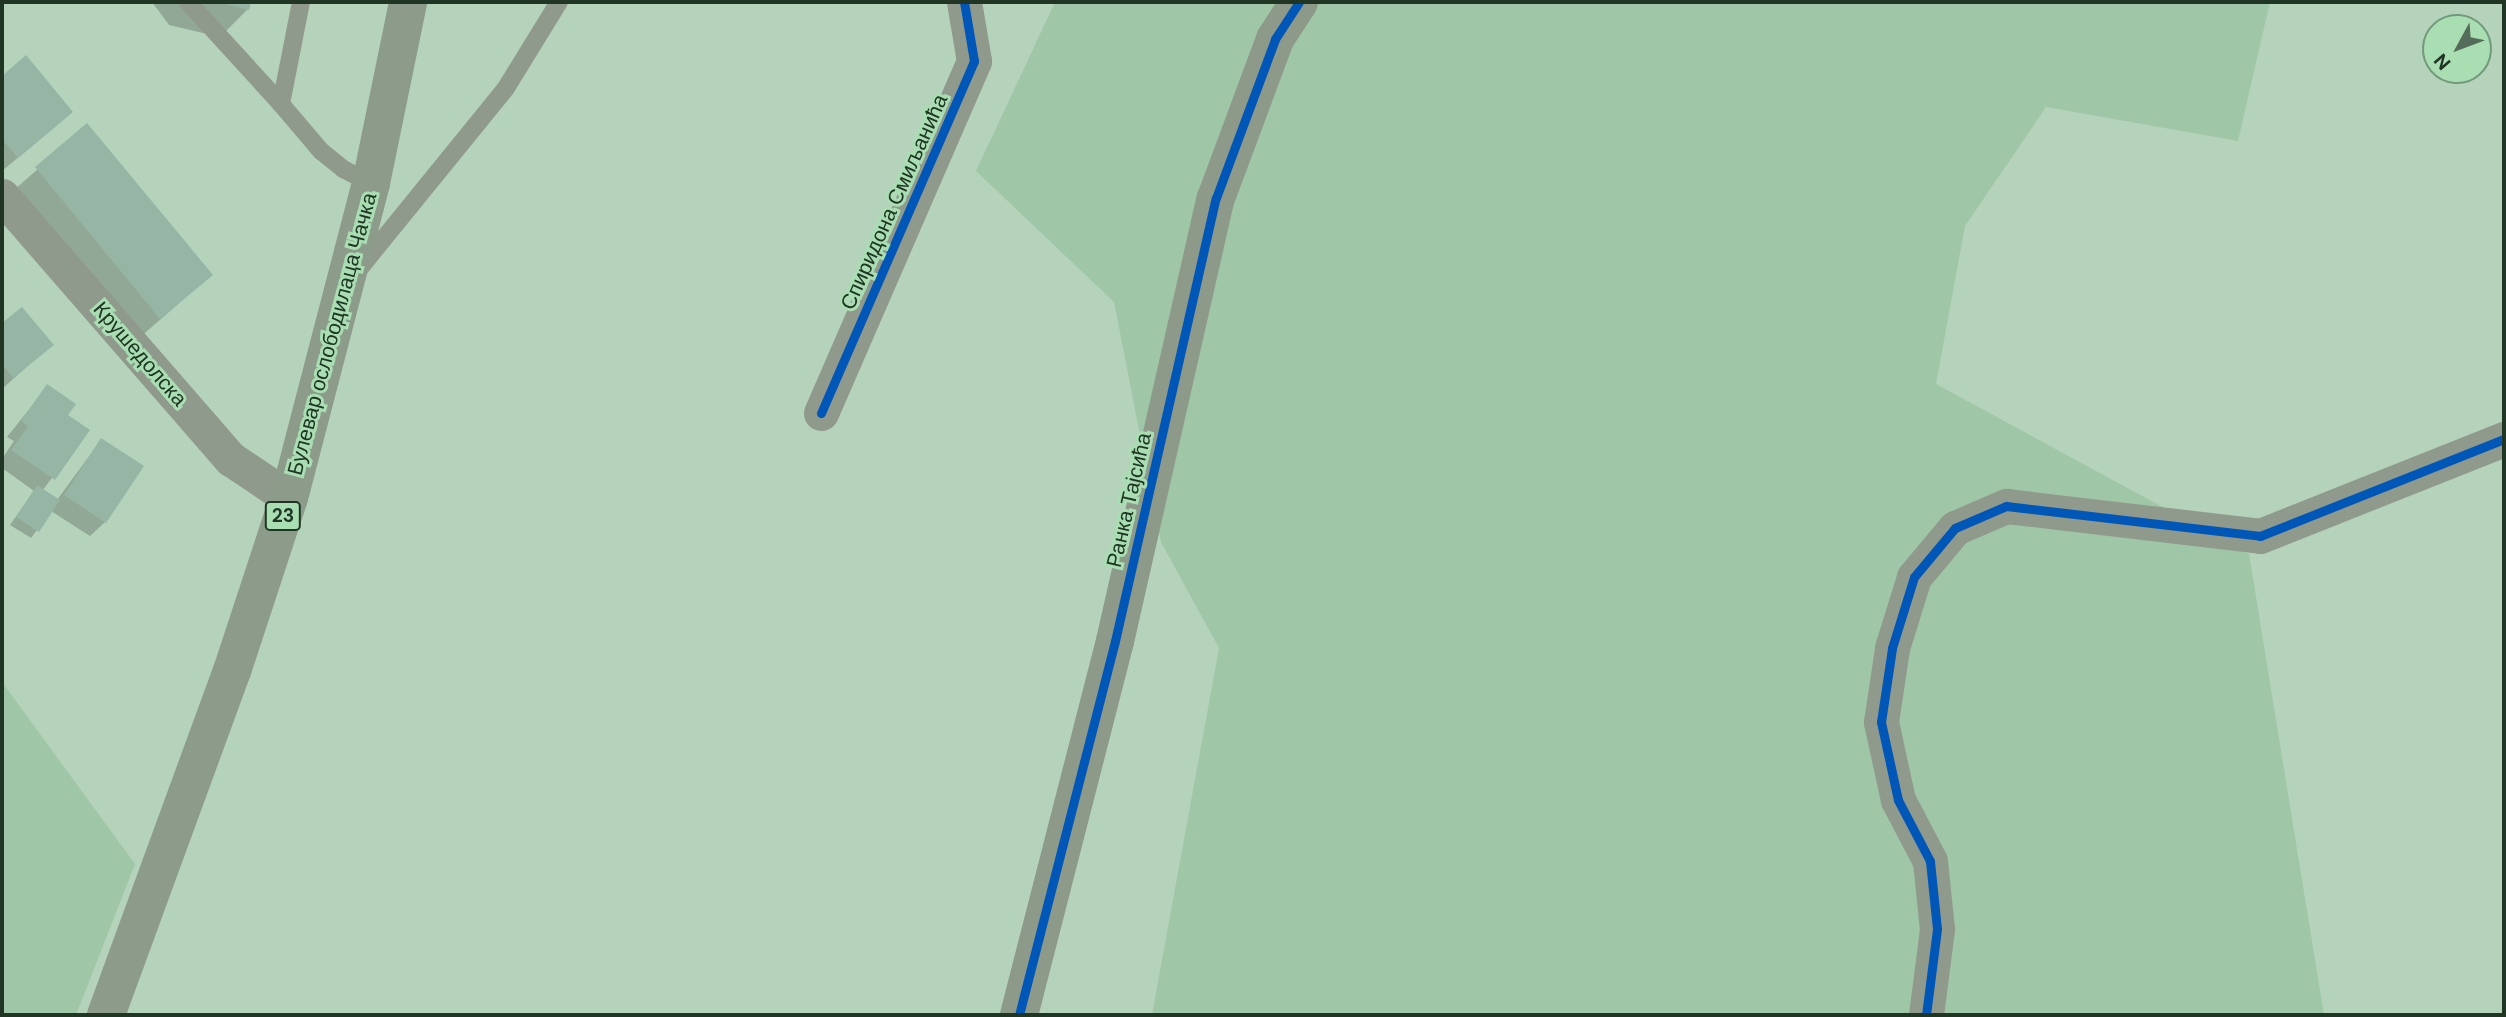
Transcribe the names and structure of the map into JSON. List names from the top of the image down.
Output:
{
  "streets": {
    "main road": ["Булевар ослободилаца Чачка", "23"],
    "street": ["Спиридона Смиљанића", "Крушедолска", "Ранка Тајсића"]
  },
  "crossings": [
    ["Булевар ослободилаца Чачка", "Крушедолска"]
  ],
  "north": "bottom left"
}
